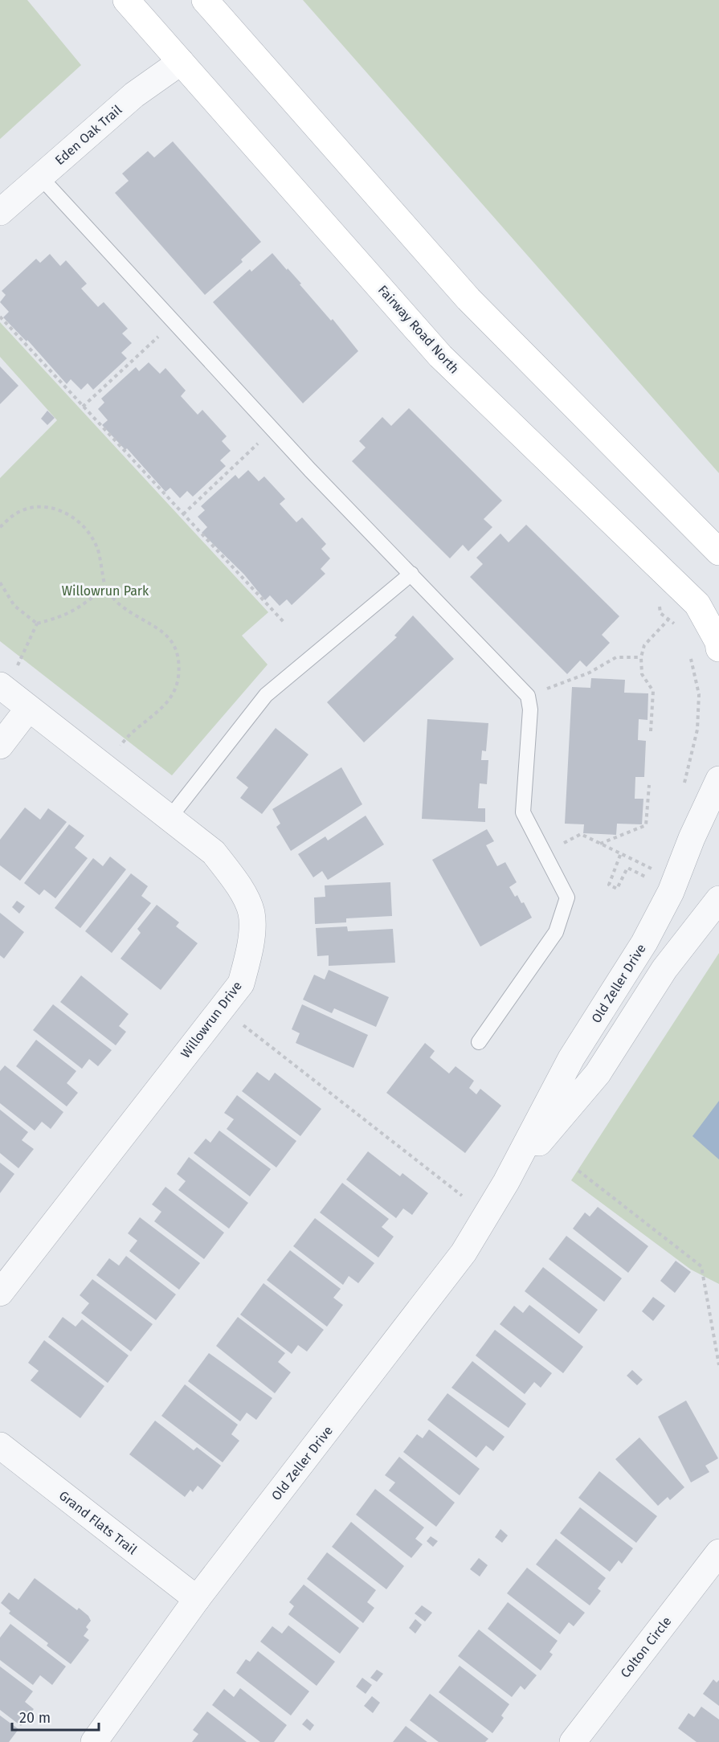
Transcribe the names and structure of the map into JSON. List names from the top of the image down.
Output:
{
  "streets": {
    "main road": ["Fairway Road North"],
    "street": [
      "Eden Oak Trail",
      "Old Zeller Drive",
      "Willowrun Drive",
      "Grand Flats Trail",
      "Colton Circle"
    ]
  },
  "crossings": [
    ["Eden Oak Trail", "Fairway Road North"],
    ["Old Zeller Drive", "Grand Flats Trail"]
  ],
  "parks": ["Willowrun Park"],
  "scale_bar": "20 m"
}
